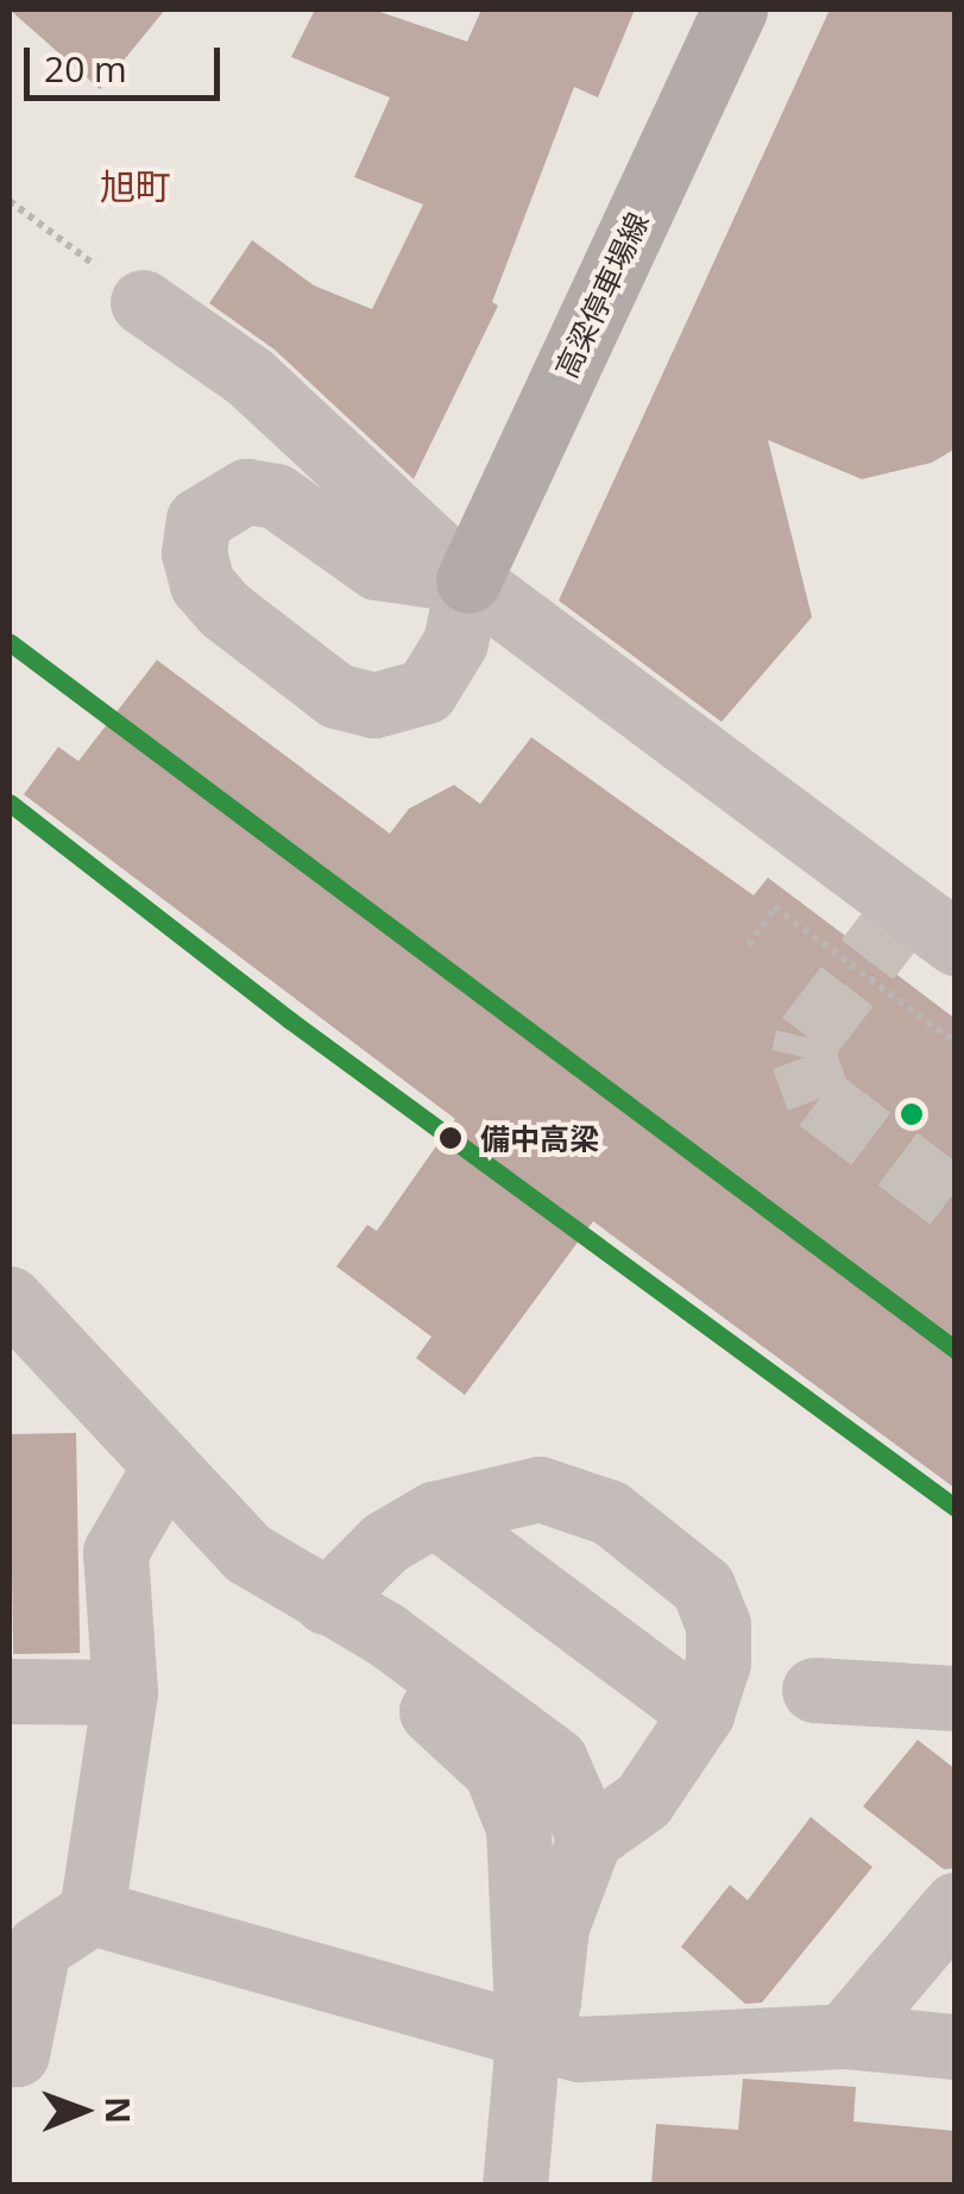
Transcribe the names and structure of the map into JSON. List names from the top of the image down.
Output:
{
  "streets": {
    "main road": ["高梁停車場線"]
  },
  "districts": ["旭町"],
  "places": ["備中高梁"],
  "scale_bar": "20 m",
  "north": "right"
}
